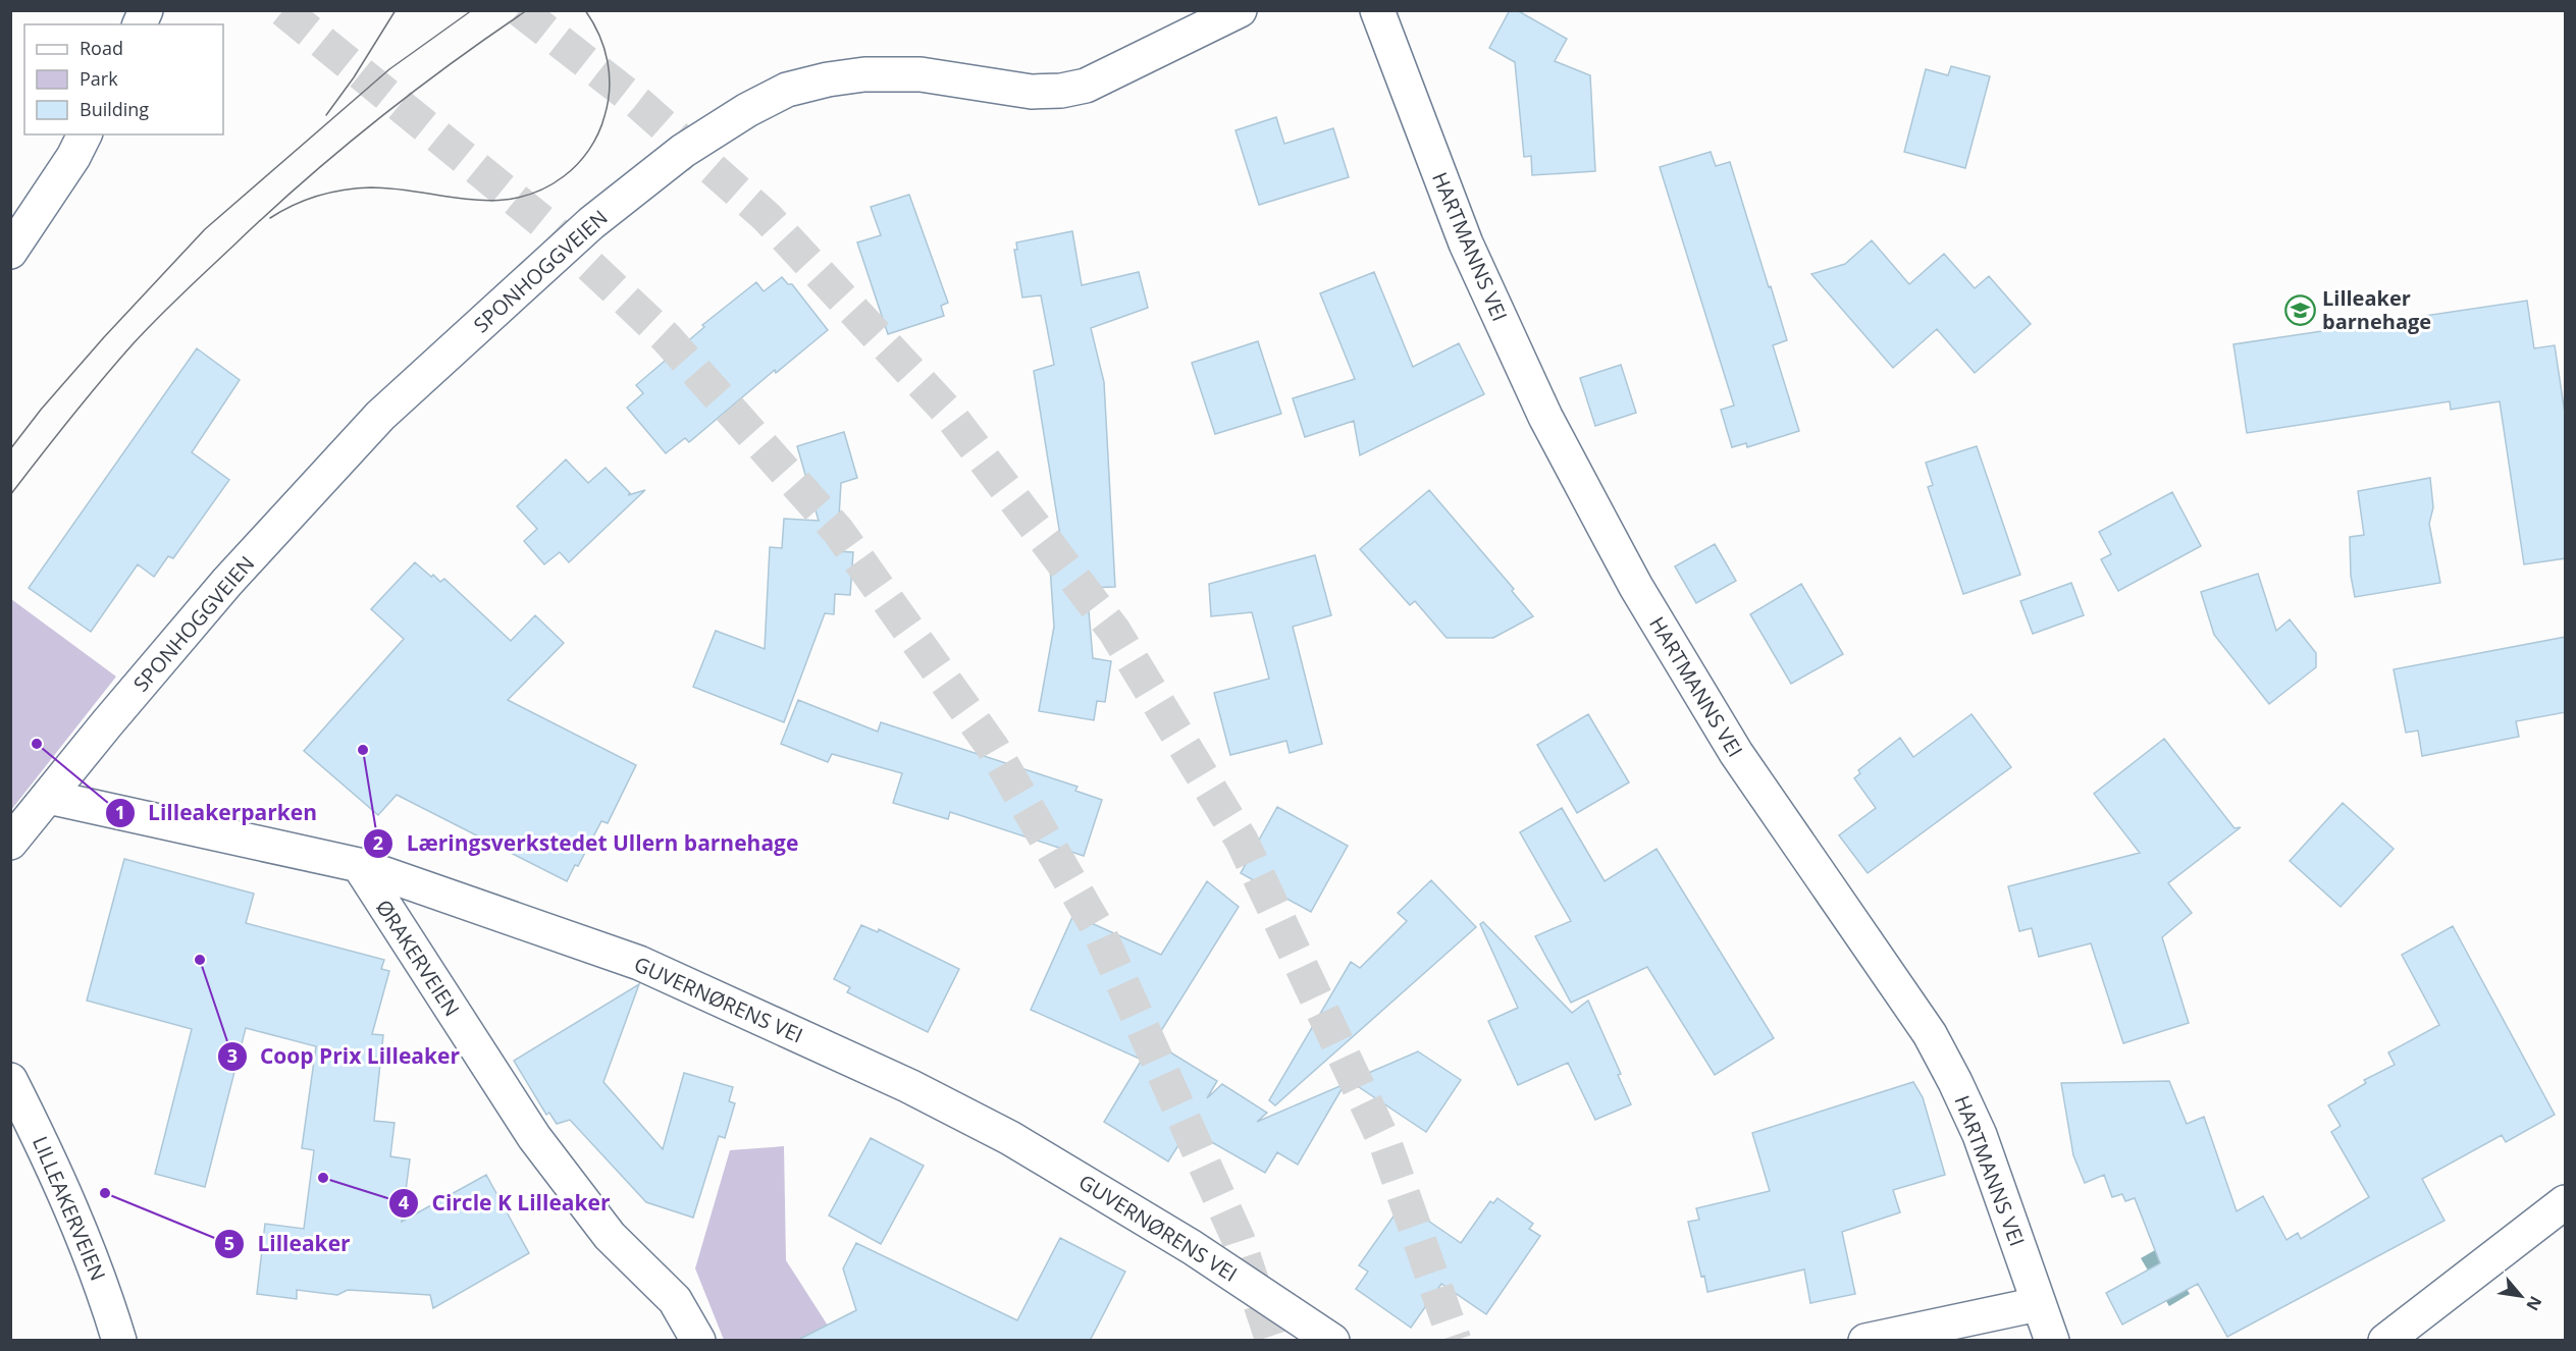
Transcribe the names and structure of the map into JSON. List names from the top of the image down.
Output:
{
  "streets": {
    "street": [
      "HARTMANNS VEI",
      "SPONHOGGVEIEN",
      "ØRAKERVEIEN",
      "GUVERNØRENS VEI",
      "LILLEAKERVEIEN"
    ]
  },
  "crossings": [
    ["SPONHOGGVEIEN", "GUVERNØRENS VEI"],
    ["ØRAKERVEIEN", "GUVERNØRENS VEI"]
  ],
  "places": {
    "school or university": ["Lilleaker barnehage"],
    "other": [
      "Lilleakerparken",
      "Læringsverkstedet Ullern barnehage",
      "Coop Prix Lilleaker",
      "Circle K Lilleaker",
      "Lilleaker"
    ]
  },
  "legend": ["Road", "Park", "Building"],
  "north": "bottom right"
}
